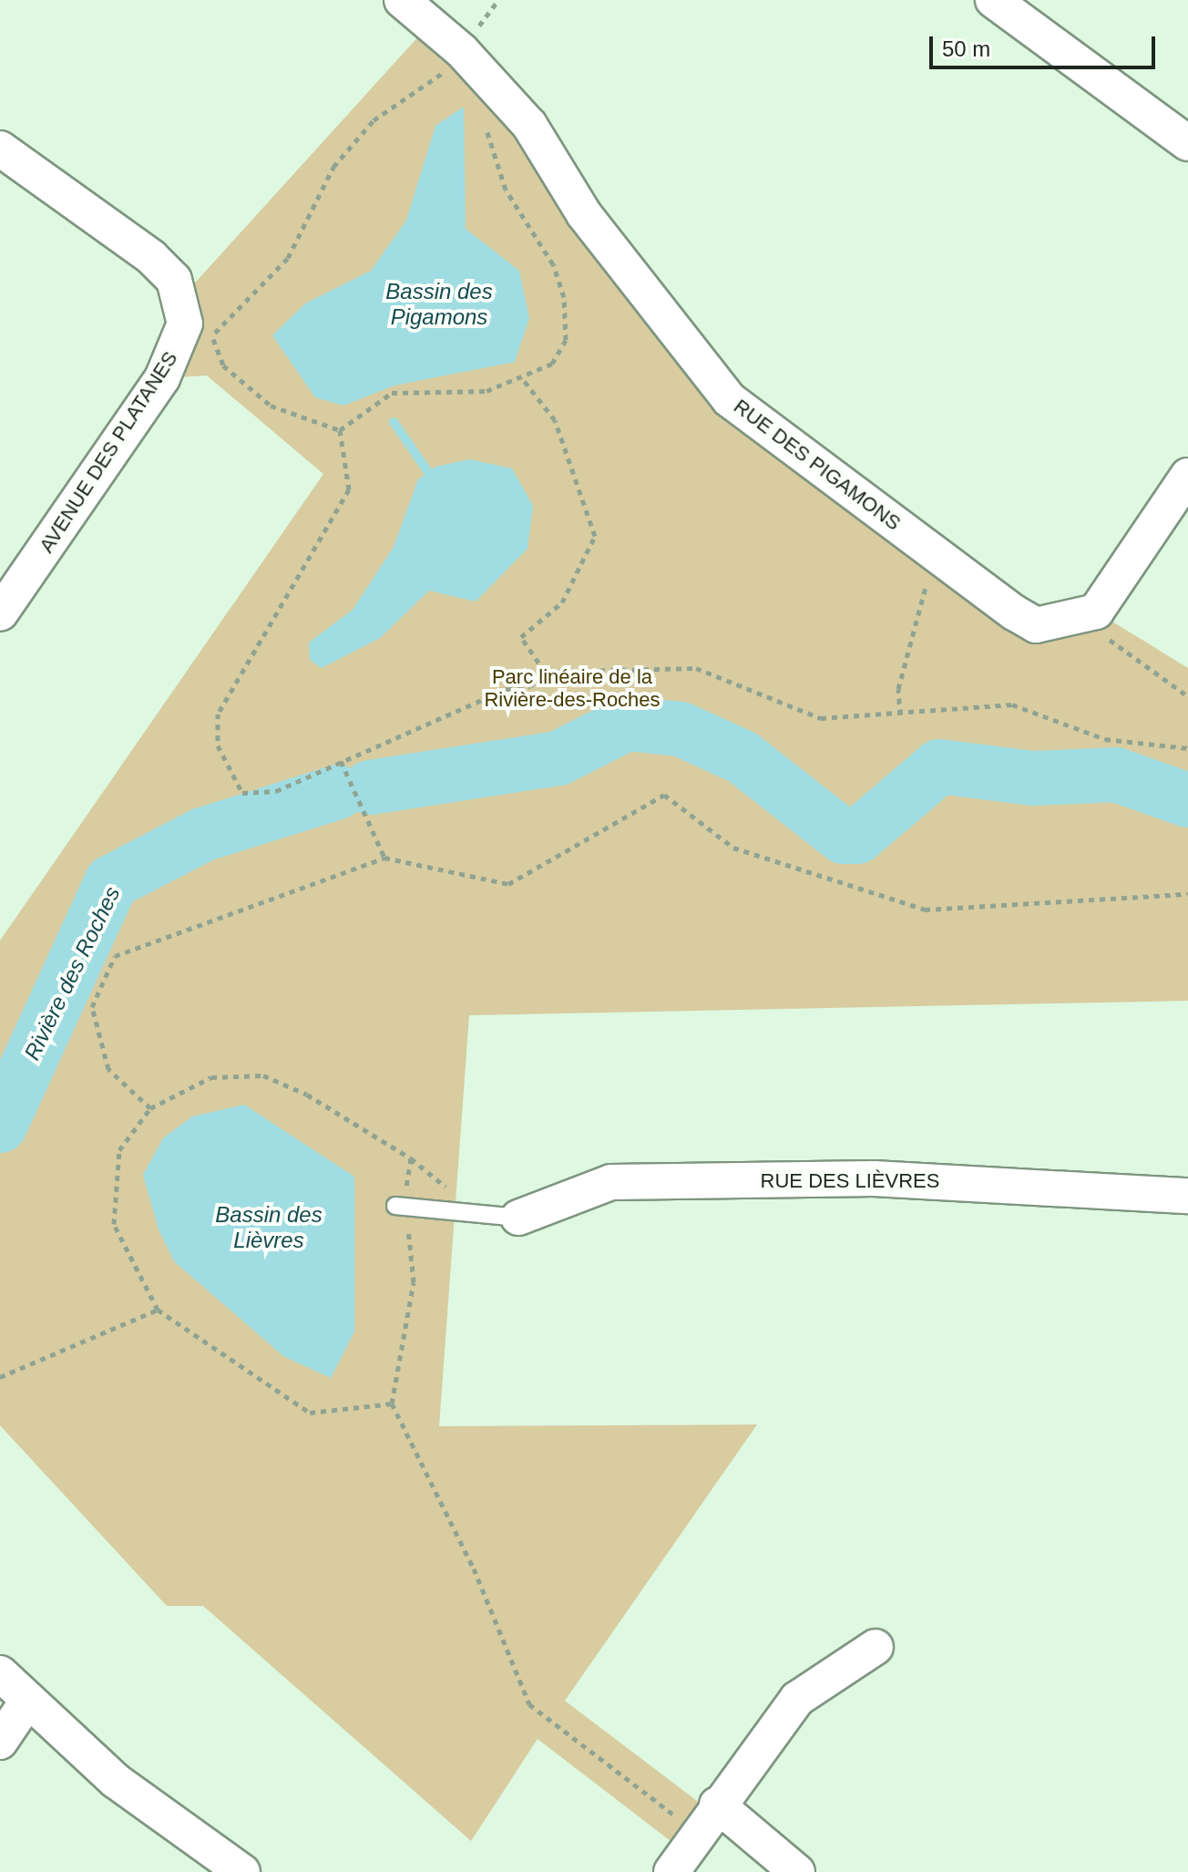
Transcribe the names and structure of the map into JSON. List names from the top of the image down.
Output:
{
  "streets": {
    "street": ["AVENUE DES PLATANES", "RUE DES PIGAMONS", "RUE DES LIÈVRES"]
  },
  "water": ["Bassin des Pigamons", "Rivière des Roches", "Bassin des Lièvres"],
  "parks": ["Parc linéaire de la Rivière-des-Roches"],
  "scale_bar": "50 m"
}
